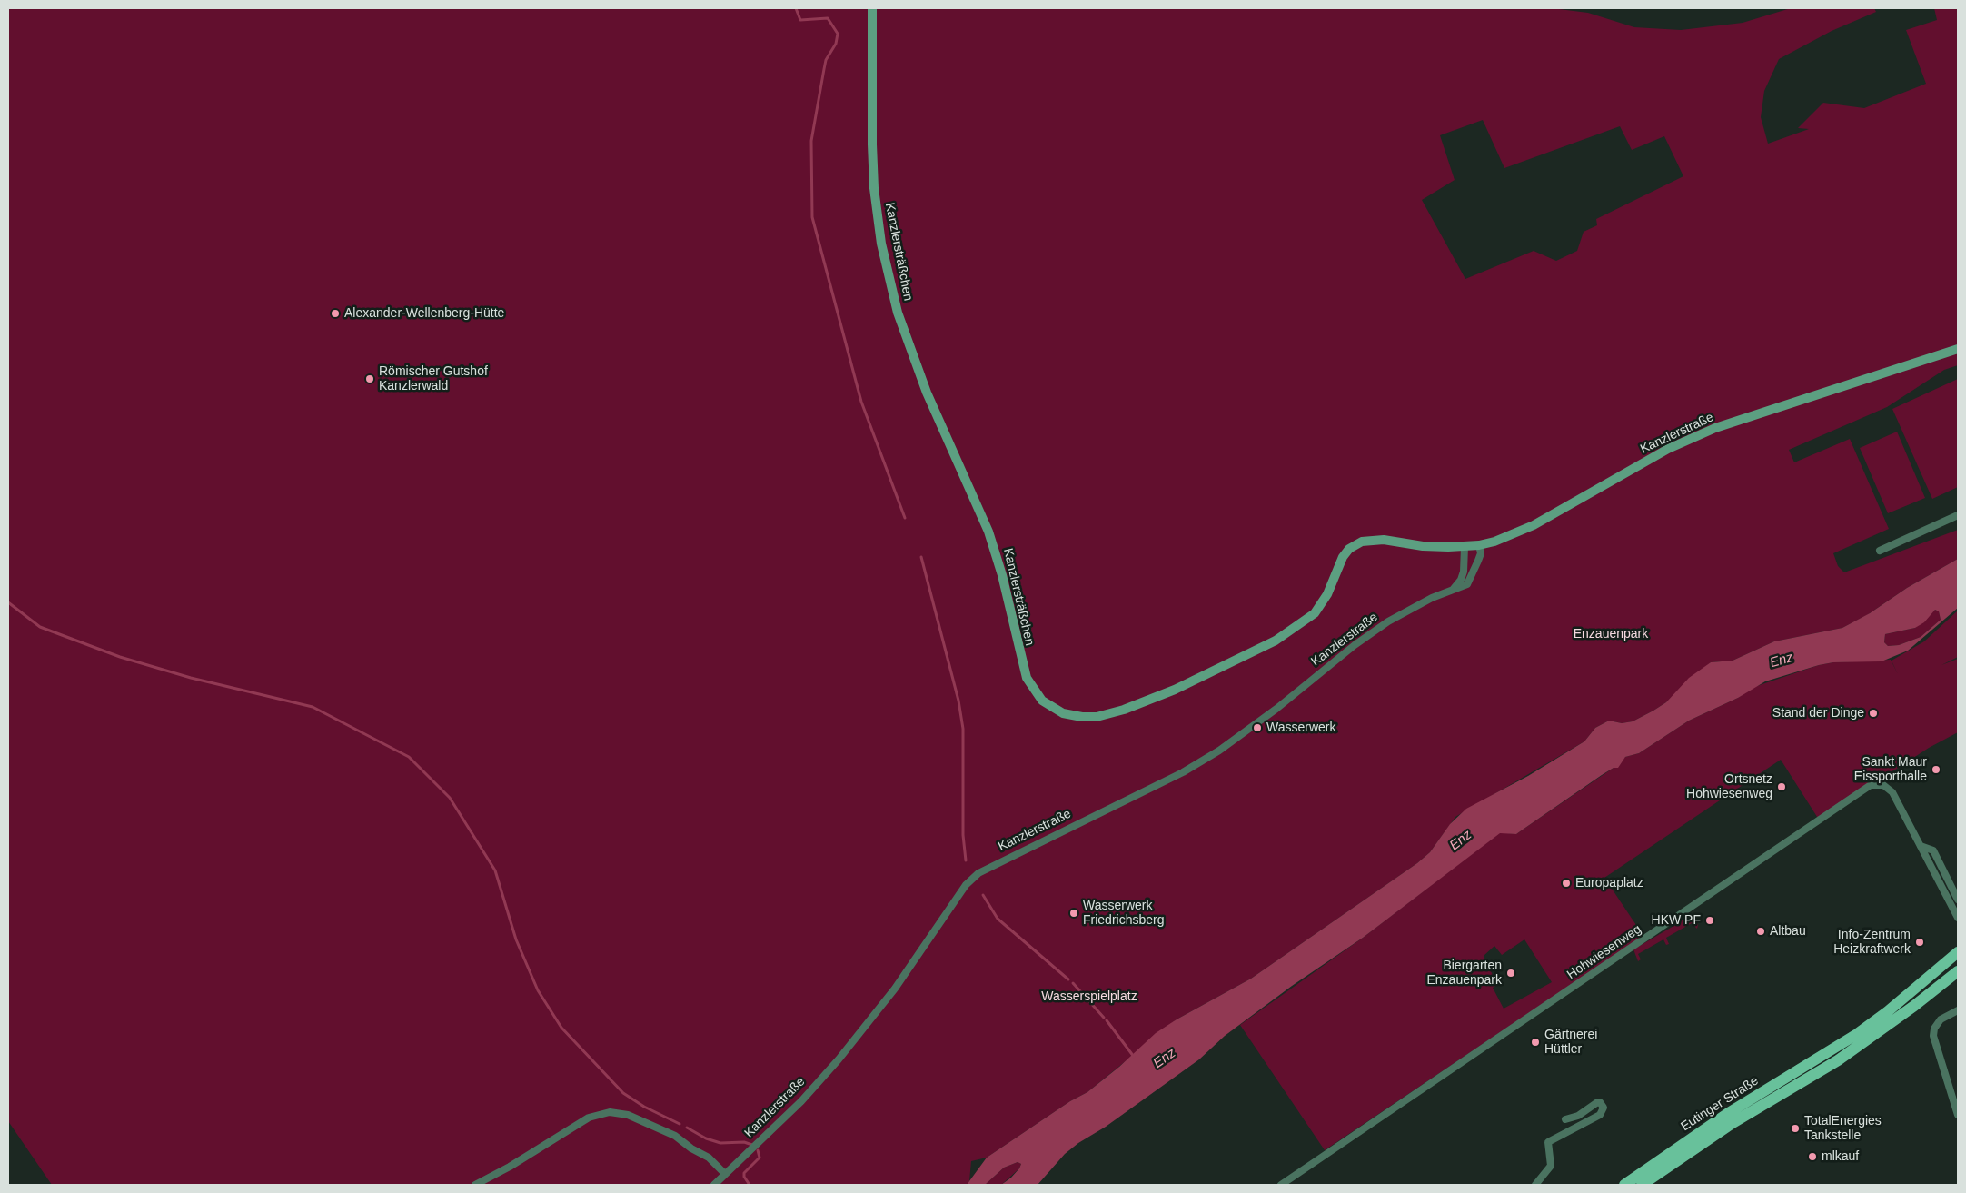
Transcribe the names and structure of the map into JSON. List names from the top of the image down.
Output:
{
  "streets": {
    "main road": ["Kanzlersträßchen", "Kanzlerstraße", "Eutinger Straße"],
    "street": ["Hohwiesenweg"]
  },
  "crossings": [
    ["Kanzlersträßchen", "Kanzlerstraße"]
  ],
  "water": ["Enz"],
  "parks": ["Enzauenpark", "Wasserspielplatz"],
  "places": [
    "Alexander-Wellenberg-Hütte",
    "Römischer Gutshof Kanzlerwald",
    "Stand der Dinge",
    "Wasserwerk",
    "Sankt Maur Eissporthalle",
    "Ortsnetz Hohwiesenweg",
    "Europaplatz",
    "Wasserwerk Friedrichsberg",
    "HKW PF",
    "Altbau",
    "Info-Zentrum Heizkraftwerk",
    "Biergarten Enzauenpark",
    "Gärtnerei Hüttler",
    "TotalEnergies Tankstelle",
    "mlkauf"
  ]
}
